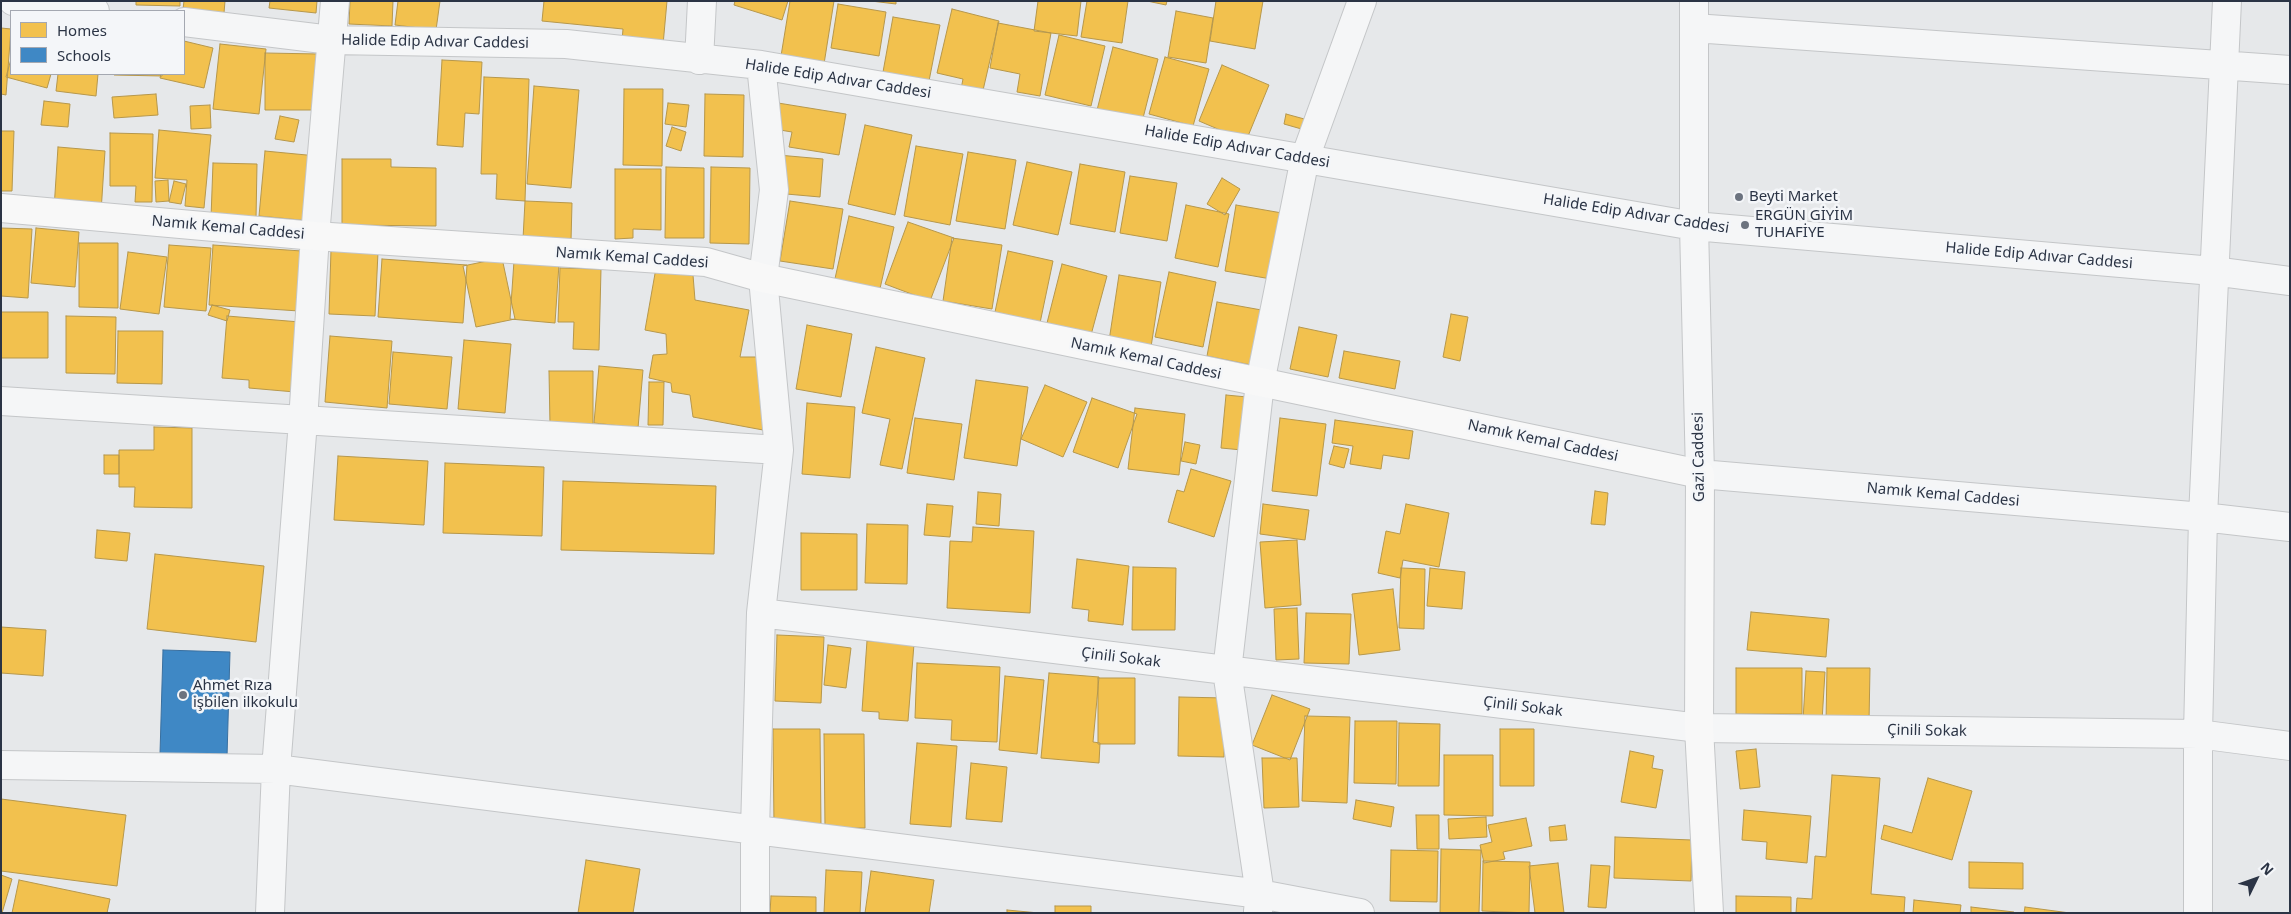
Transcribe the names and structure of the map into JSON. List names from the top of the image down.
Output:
{
  "streets": {
    "street": [
      "Halide Edip Adıvar Caddesi",
      "Namık Kemal Caddesi",
      "Gazi Caddesi",
      "Çinili Sokak"
    ]
  },
  "crossings": [
    ["Halide Edip Adıvar Caddesi", "Gazi Caddesi"],
    ["Namık Kemal Caddesi", "Gazi Caddesi"],
    ["Gazi Caddesi", "Çinili Sokak"]
  ],
  "places": ["Beyti Market", "ERGÜN GİYİM TUHAFİYE", "Ahmet Rıza işbilen ilkokulu"],
  "legend": ["Homes", "Schools"],
  "north": "top right"
}
